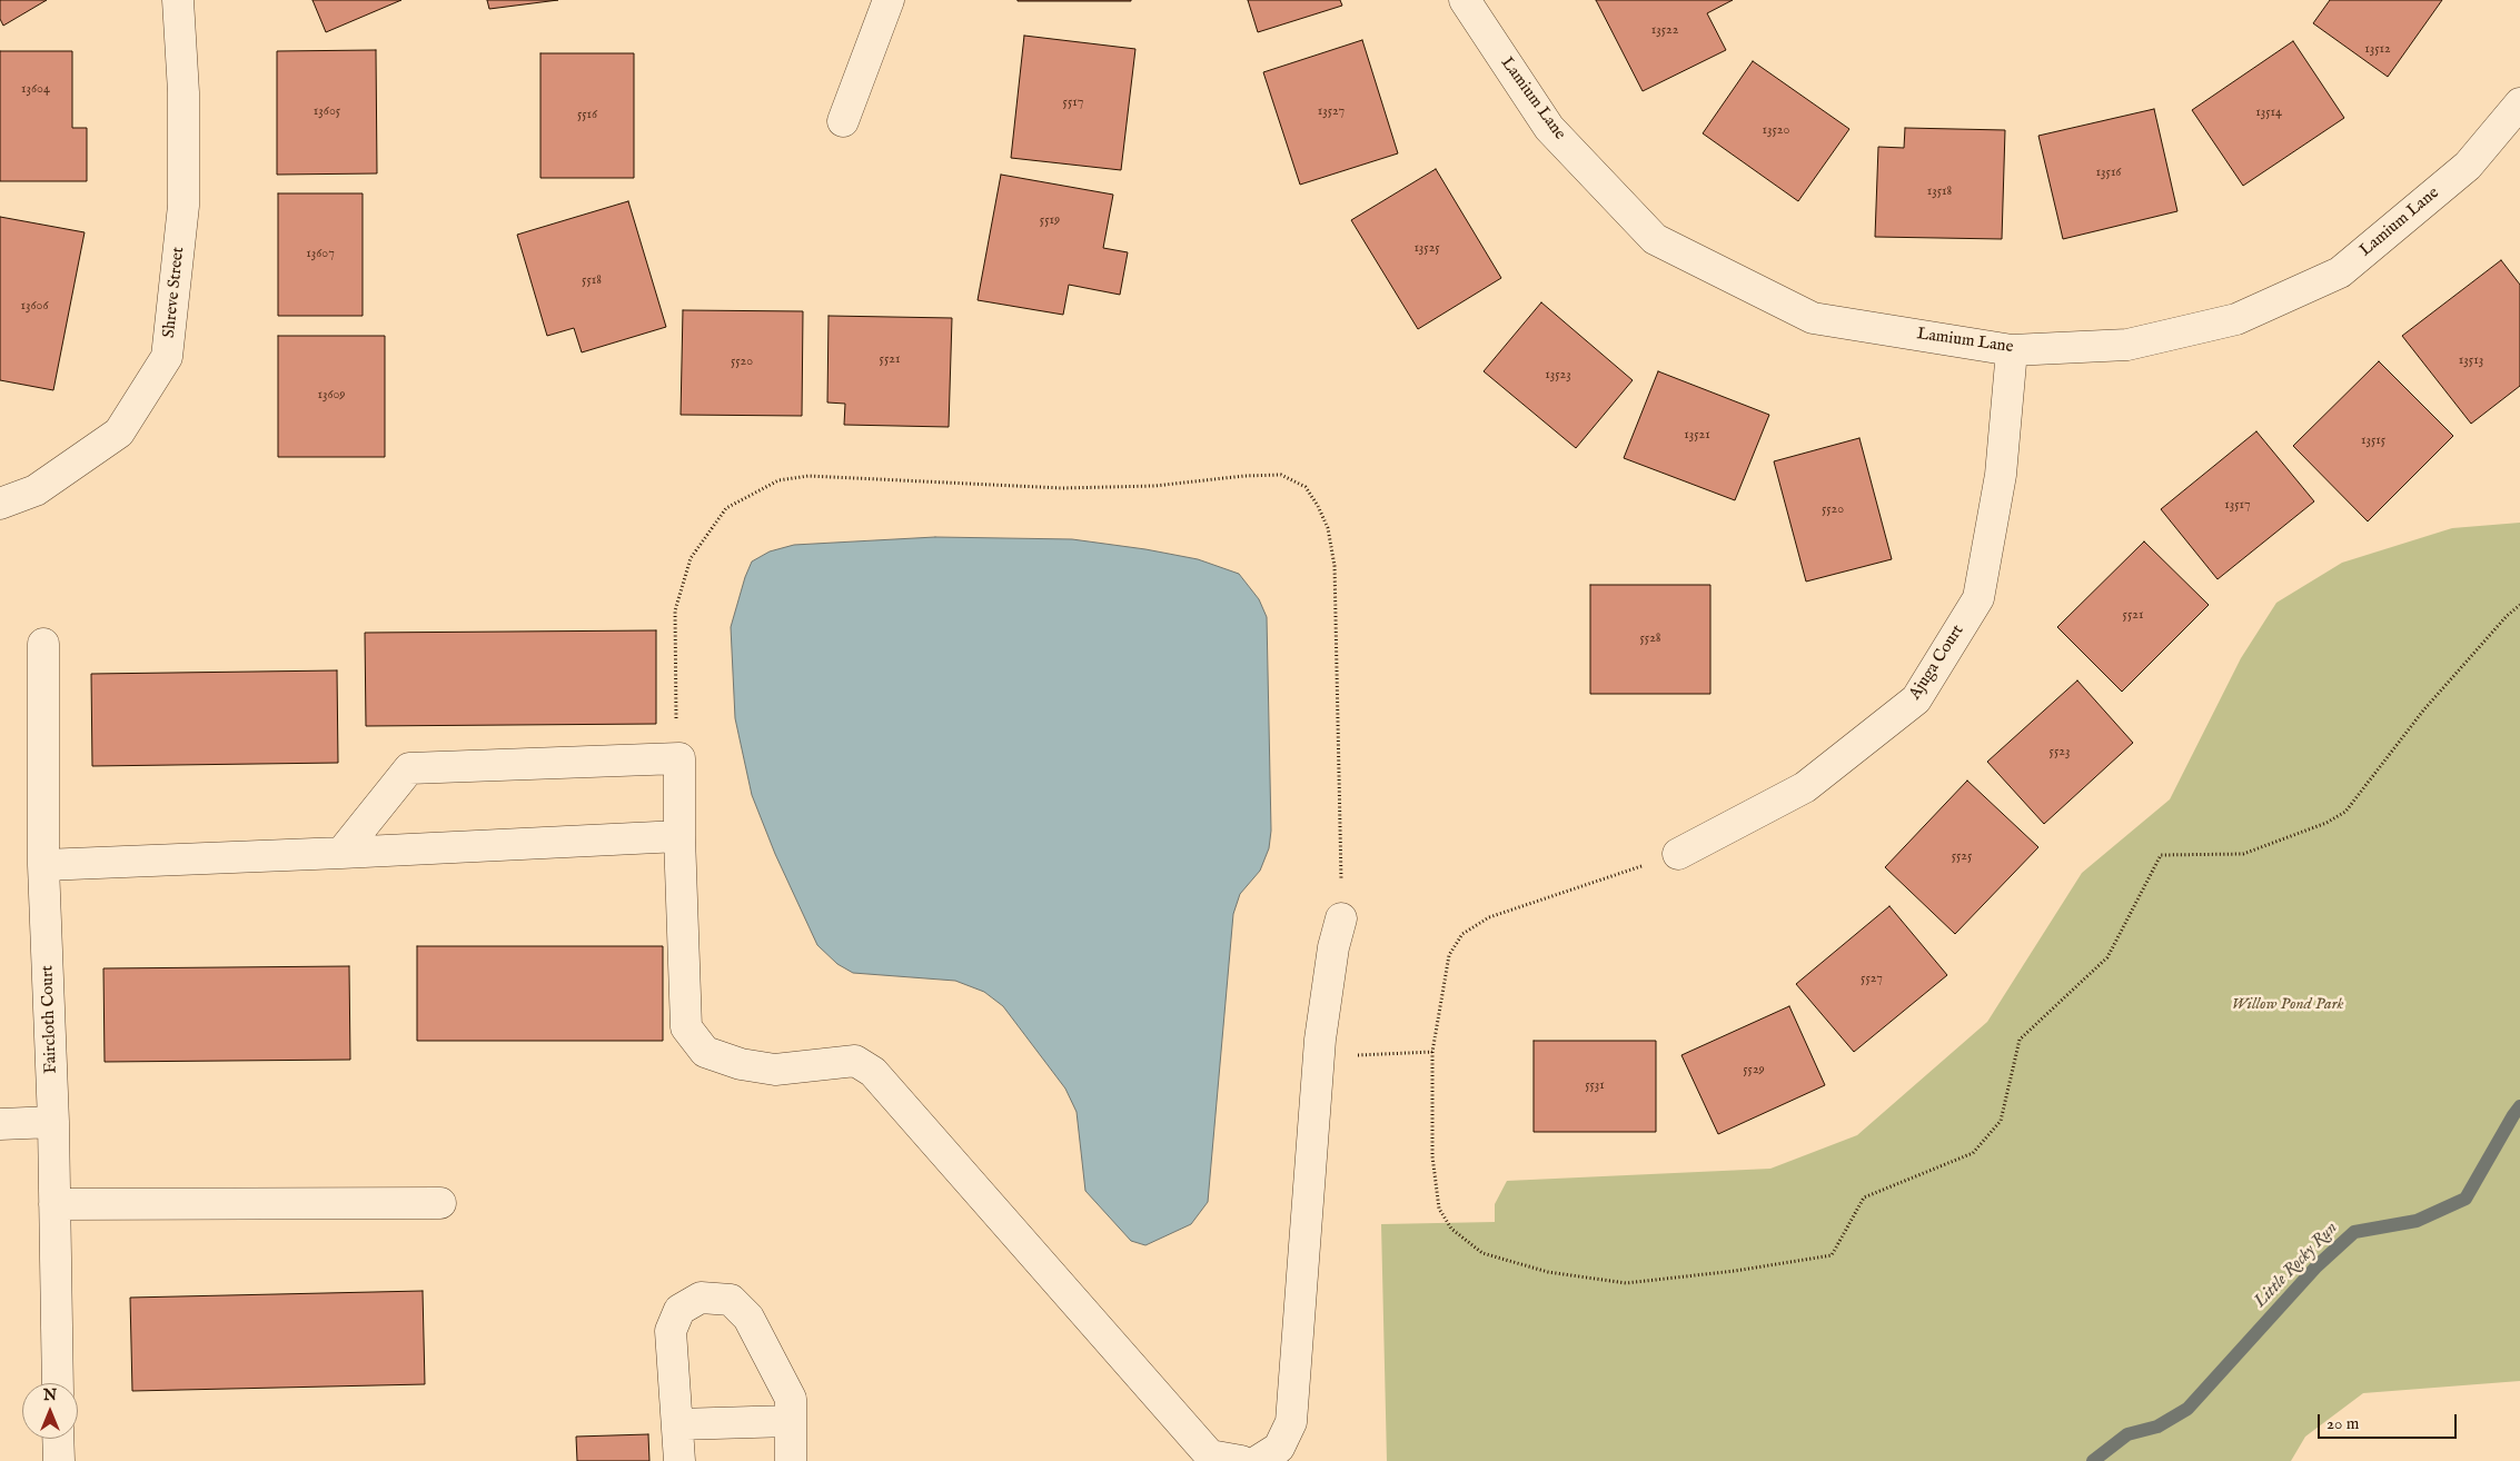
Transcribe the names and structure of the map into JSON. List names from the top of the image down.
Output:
{
  "streets": {
    "street": [
      "Lamium Lane",
      "Shreve Street",
      "Ajuga Court",
      "Faircloth Court"
    ]
  },
  "crossings": [
    ["Lamium Lane", "Ajuga Court"]
  ],
  "water": ["Little Rocky Run"],
  "parks": ["Willow Pond Park"],
  "house_numbers": [
    "13522",
    "13512",
    "13604",
    "5517",
    "13605",
    "13527",
    "13514",
    "5516",
    "13520",
    "13516",
    "13518",
    "5519",
    "13525",
    "13607",
    "5518",
    "13606",
    "5521",
    "13513",
    "5520",
    "13523",
    "13609",
    "13521",
    "13515",
    "13517",
    "5520",
    "5521",
    "5528",
    "5523",
    "5525",
    "5527",
    "5529",
    "5531"
  ],
  "scale_bar": "20 m",
  "north": "top"
}
